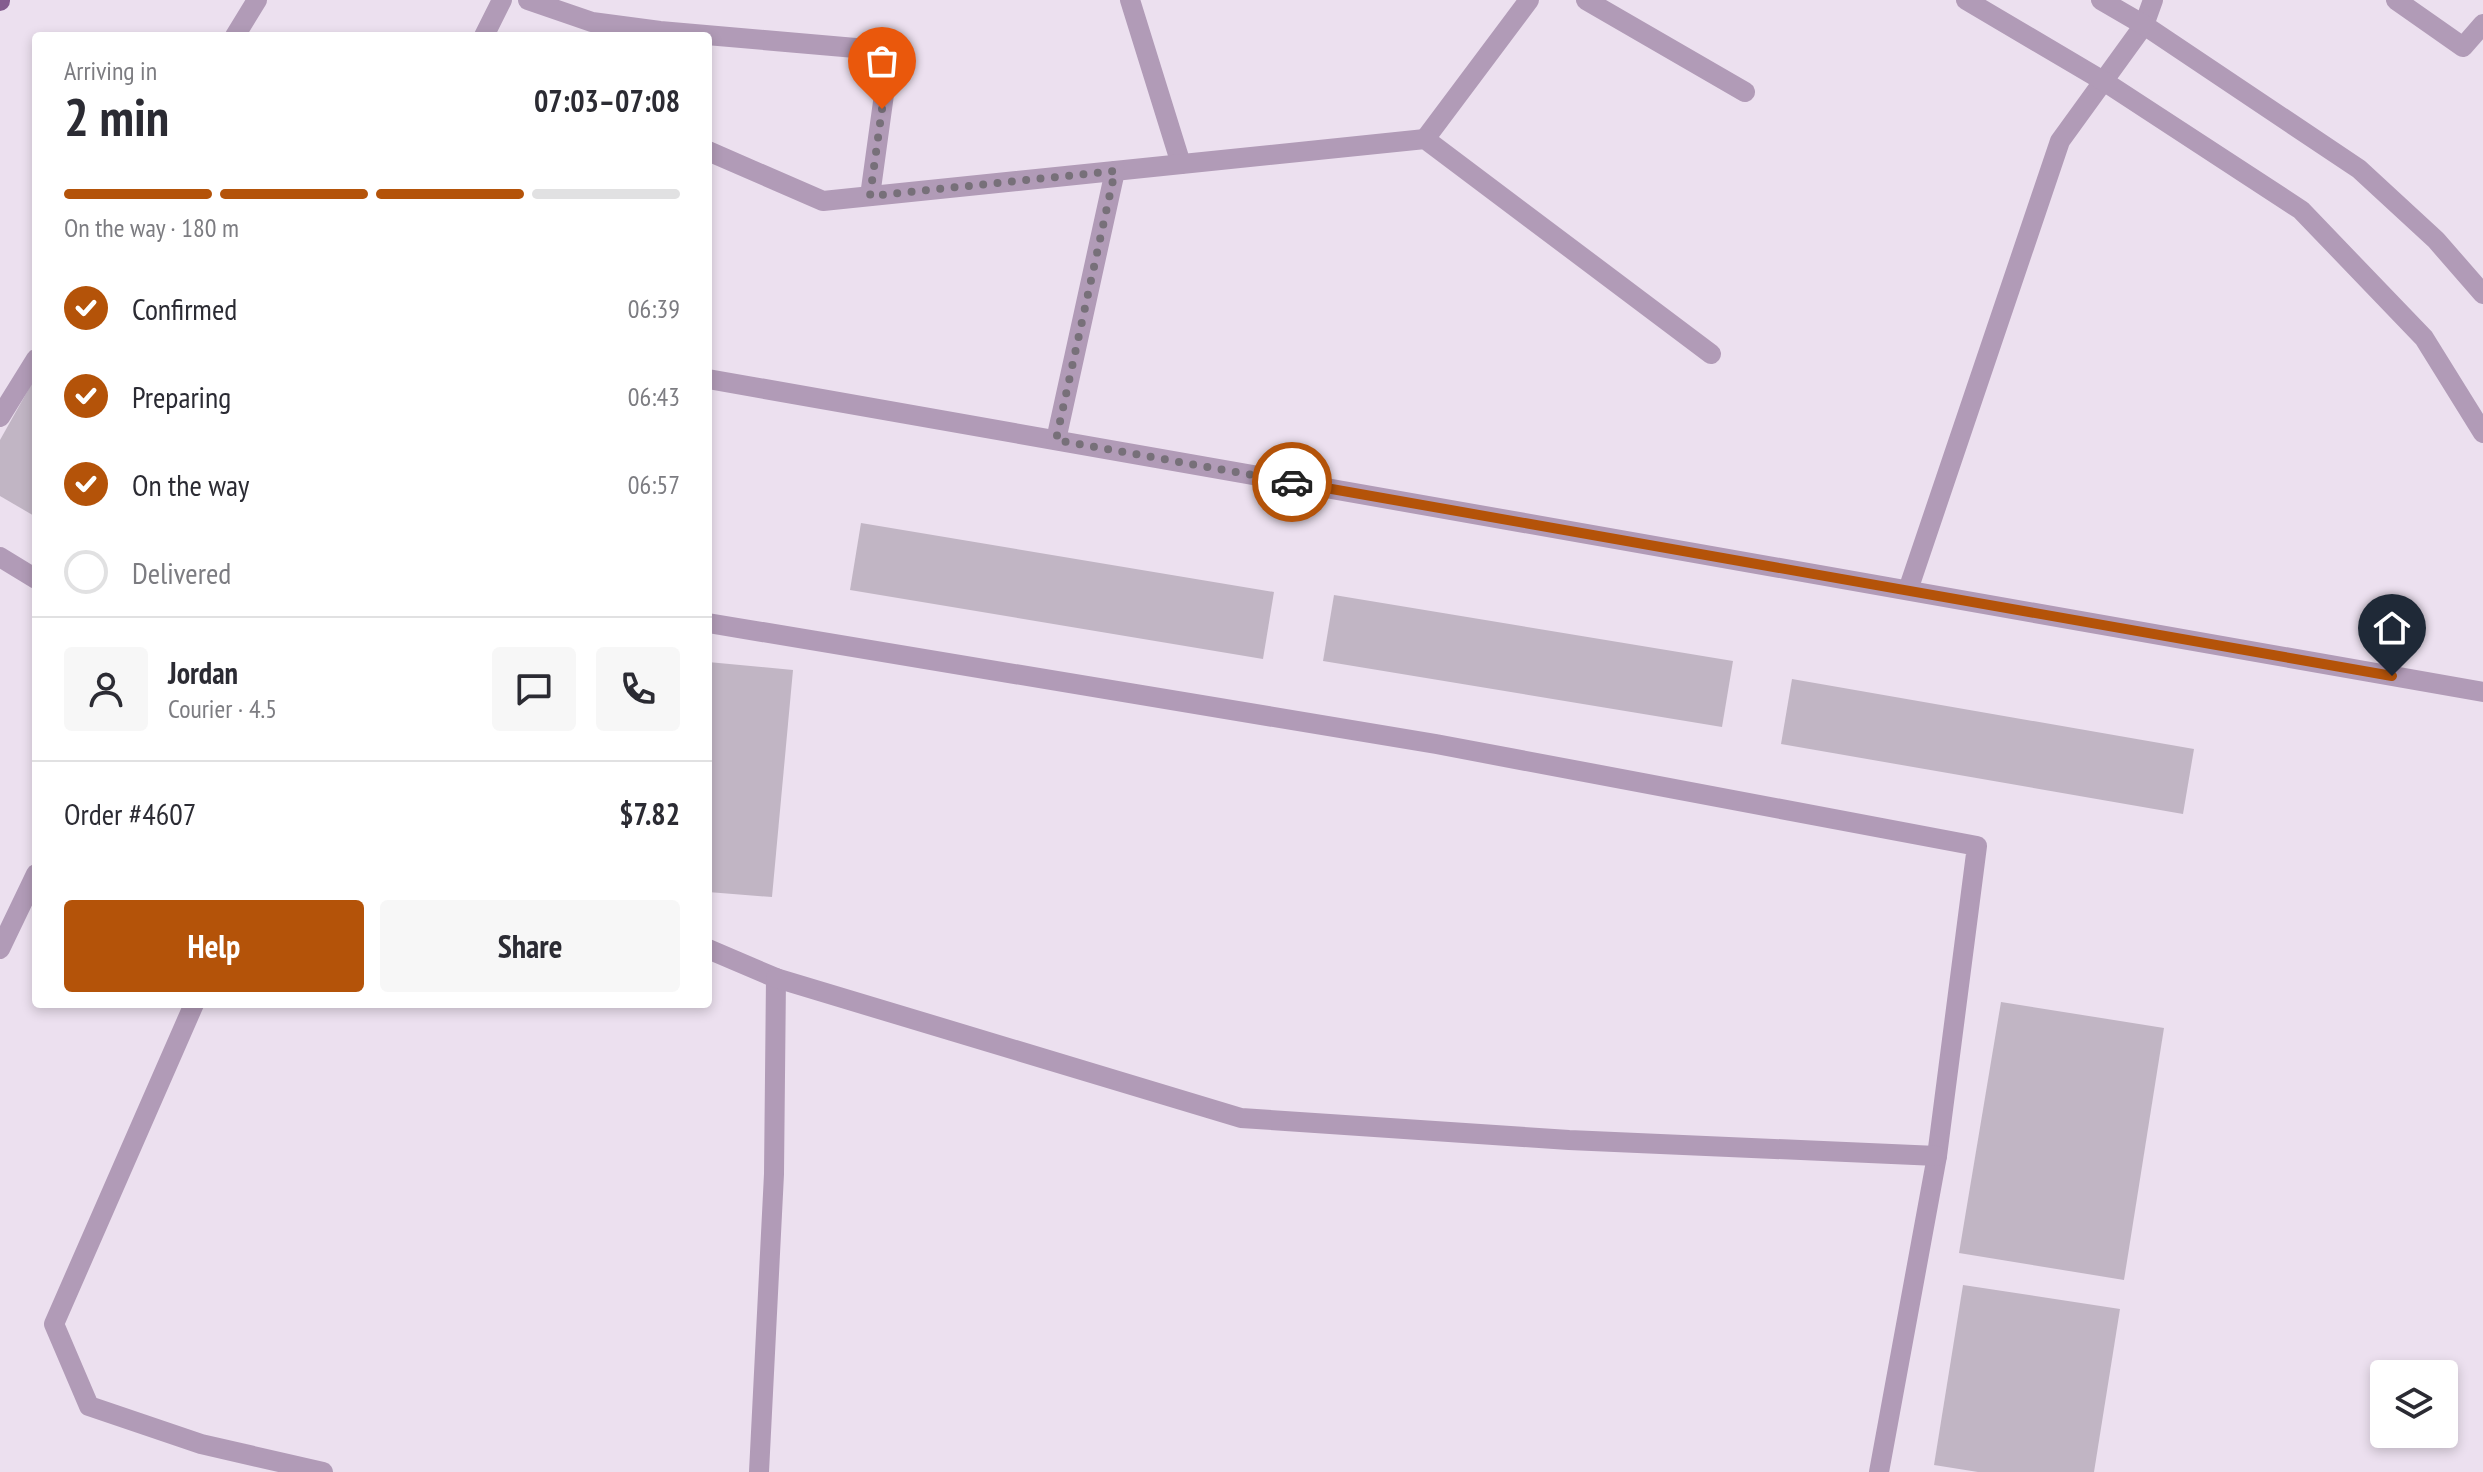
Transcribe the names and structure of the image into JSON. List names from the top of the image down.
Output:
{
  "page": {
    "heading": ["2 min", "Arriving in", "07:03–07:08"],
    "panel": [
      "Jordan",
      "Courier · 4.5",
      "Order #4607",
      "$7.82"
    ],
    "bar": "On the way · 180 m",
    "list": [
      ["Confirmed", "06:39"],
      ["Preparing", "06:43"],
      ["On the way", "06:57"],
      "Delivered"
    ],
    "buttons": ["Help", "Share"]
  }
}
